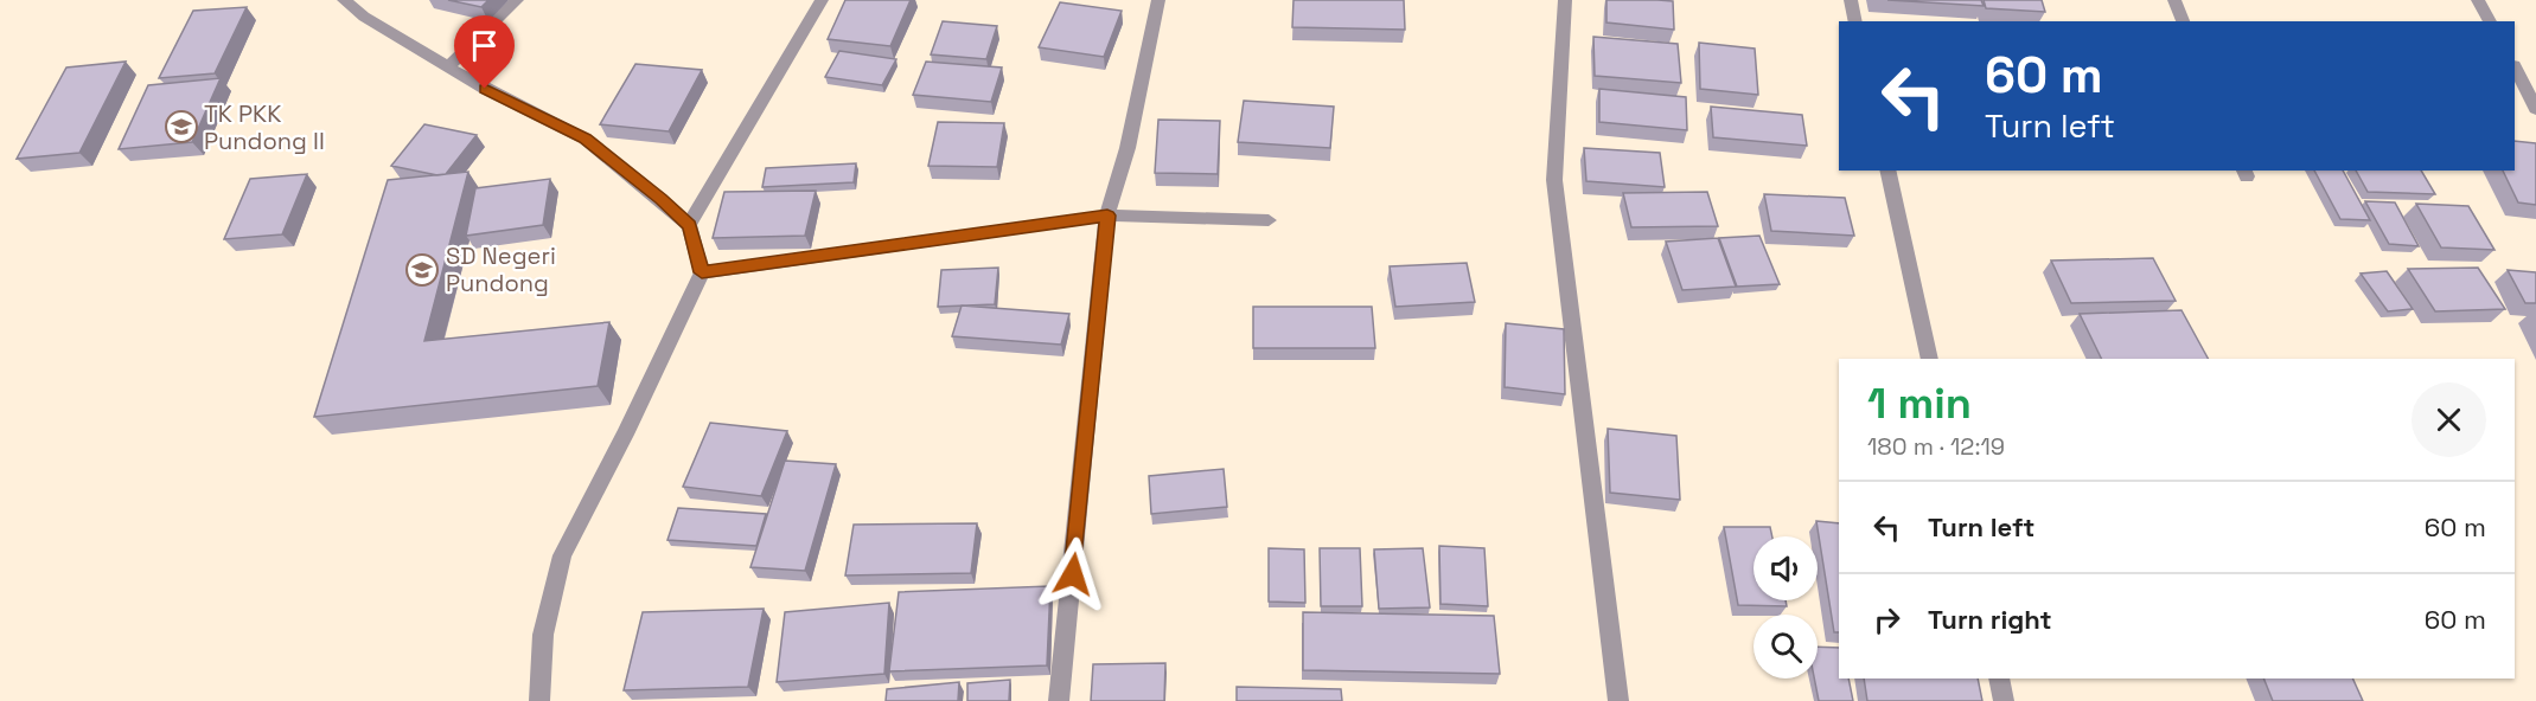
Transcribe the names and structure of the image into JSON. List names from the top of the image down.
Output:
{
  "places": {
    "school or university": ["TK PKK Pundong II", "SD Negeri Pundong"]
  },
  "page": {
    "turn": ["60 m", "Turn left"],
    "heading": ["1 min", "180 m · 12:19"],
    "list": [
      {
        "name": "Turn left",
        "value": "60 m"
      },
      {
        "name": "Turn right",
        "value": "60 m"
      }
    ]
  }
}
